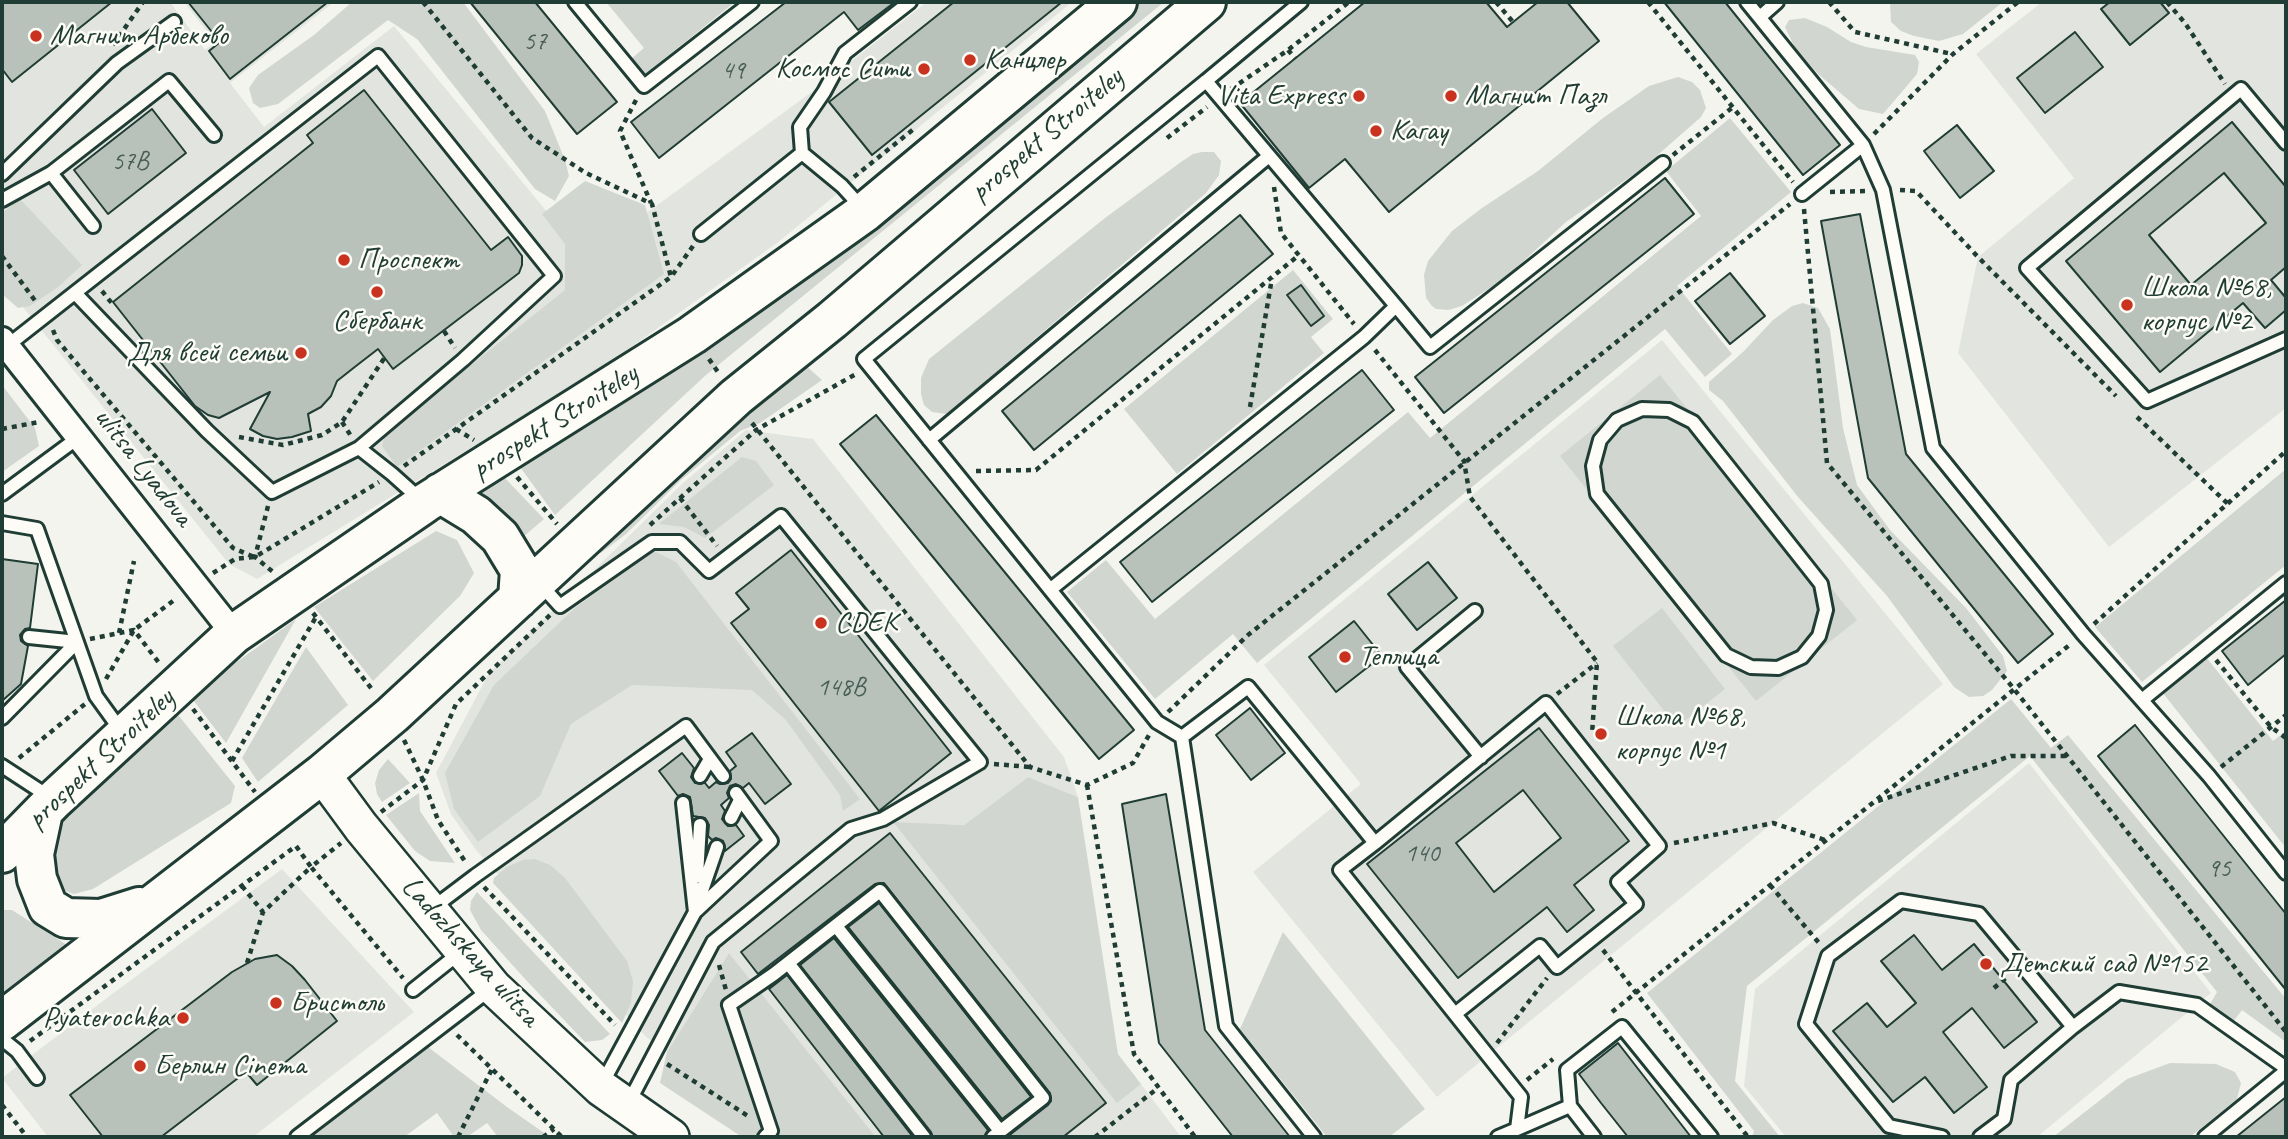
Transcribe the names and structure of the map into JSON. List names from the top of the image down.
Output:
{
  "streets": {
    "main road": ["prospekt Stroiteley"],
    "street": ["ulitsa Lyadova", "Ladozhskaya ulitsa"]
  },
  "crossings": [
    ["prospekt Stroiteley", "ulitsa Lyadova"],
    ["prospekt Stroiteley", "Ladozhskaya ulitsa"]
  ],
  "places": [
    "Магнит Арбеково",
    "Канцлер",
    "Космос Сити",
    "Vita Express",
    "Магнит Пазл",
    "Кагау",
    "Проспект",
    "Сбербанк",
    "Школа №68, корпус №2",
    "Для всей семьи",
    "CDEK",
    "Теплица",
    "Школа №68, корпус №1",
    "Детский сад №152",
    "Бристоль",
    "Pyaterochka",
    "Берлин Cinema"
  ],
  "house_numbers": [
    "57",
    "49",
    "57В",
    "148В",
    "140",
    "95"
  ]
}
